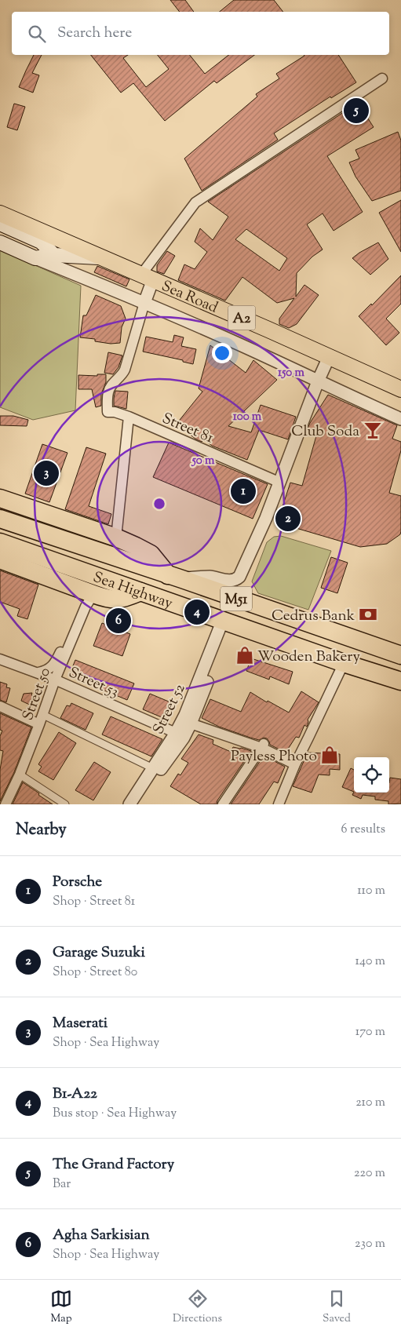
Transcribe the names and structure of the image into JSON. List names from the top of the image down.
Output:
{
  "streets": {
    "highway": [
      "Sea Road",
      "A2",
      "Sea Highway",
      "M51"
    ],
    "street": [
      "Street 81",
      "Street 53",
      "Street 50",
      "Street 52"
    ]
  },
  "crossings": [
    ["Sea Highway", "Street 52"],
    ["Street 53", "Street 50"],
    ["Street 53", "Street 52"]
  ],
  "places": {
    "bar": ["Club Soda"],
    "bank": ["Cedrus Bank"],
    "shop": ["Wooden Bakery", "Payless Photo"]
  },
  "page": {
    "search": "Search here",
    "pins": [
      "5",
      "3",
      "1",
      "2",
      "4",
      "6"
    ],
    "heading": ["Nearby", "6 results"],
    "list": [
      {
        "mark": "1",
        "name": "Porsche",
        "note": "Shop · Street 81",
        "value": "110 m"
      },
      {
        "mark": "2",
        "name": "Garage Suzuki",
        "note": "Shop · Street 80",
        "value": "140 m"
      },
      {
        "mark": "3",
        "name": "Maserati",
        "note": "Shop · Sea Highway",
        "value": "170 m"
      },
      {
        "mark": "4",
        "name": "B1-A22",
        "note": "Bus stop · Sea Highway",
        "value": "210 m"
      },
      {
        "mark": "5",
        "name": "The Grand Factory",
        "note": "Bar",
        "value": "220 m"
      },
      {
        "mark": "6",
        "name": "Agha Sarkisian",
        "note": "Shop · Sea Highway",
        "value": "230 m"
      }
    ],
    "nav": ["Map", "Directions", "Saved"]
  },
  "rings": ["150 m", "100 m", "50 m"]
}
